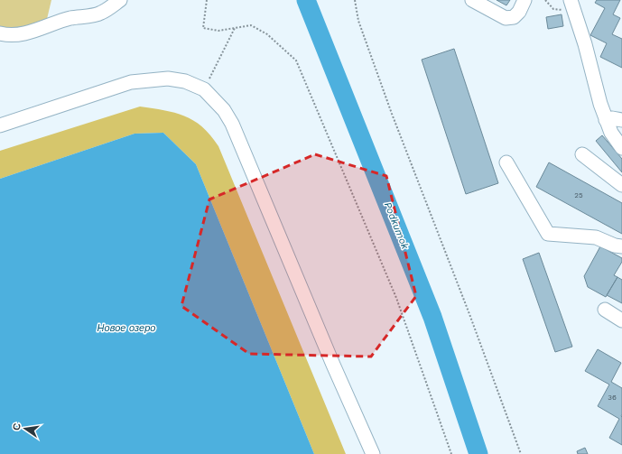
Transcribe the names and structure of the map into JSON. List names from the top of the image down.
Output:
{
  "water": ["Podkumok", "Новое озеро"],
  "house_numbers": ["25", "36"],
  "north": "left"
}
